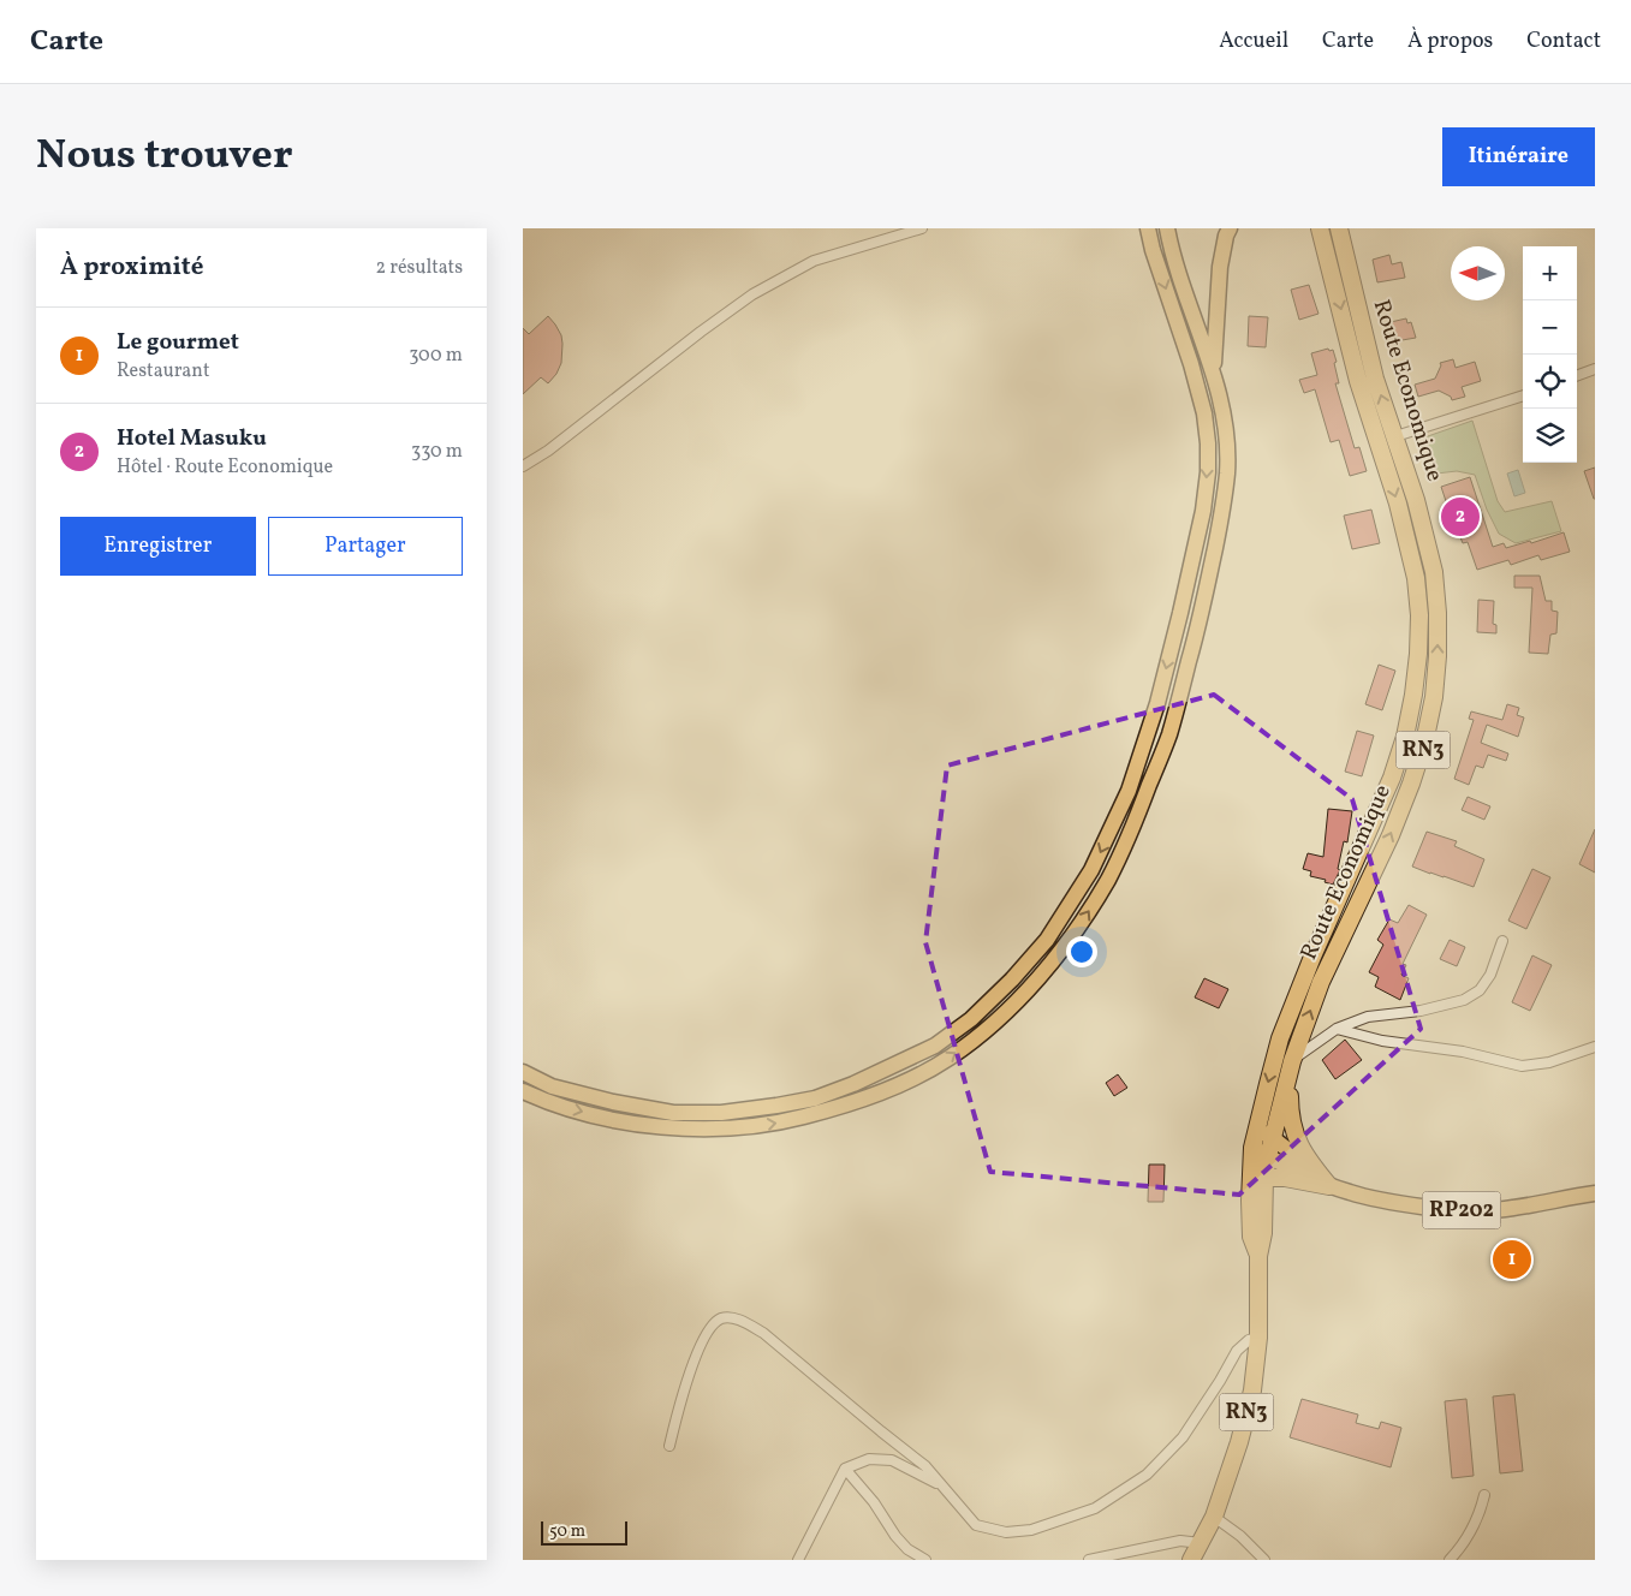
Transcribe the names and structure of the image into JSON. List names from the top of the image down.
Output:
{
  "streets": {
    "highway": ["Route Economique", "RN3"],
    "main road": ["RP202"]
  },
  "scale_bar": "50 m",
  "north": "left",
  "page": {
    "header": "Carte",
    "nav": [
      "Accueil",
      "Carte",
      "À propos",
      "Contact"
    ],
    "title": "Nous trouver",
    "buttons": [
      "Itinéraire",
      ["Enregistrer", "Partager"]
    ],
    "heading": ["À proximité", "2 résultats"],
    "map_buttons": ["+", "−"],
    "list": [
      {
        "mark": "1",
        "name": "Le gourmet",
        "note": "Restaurant",
        "value": "300 m"
      },
      {
        "mark": "2",
        "name": "Hotel Masuku",
        "note": "Hôtel · Route Economique",
        "value": "330 m"
      }
    ],
    "pins": ["2", "1"],
    "scale": "50 m"
  }
}
